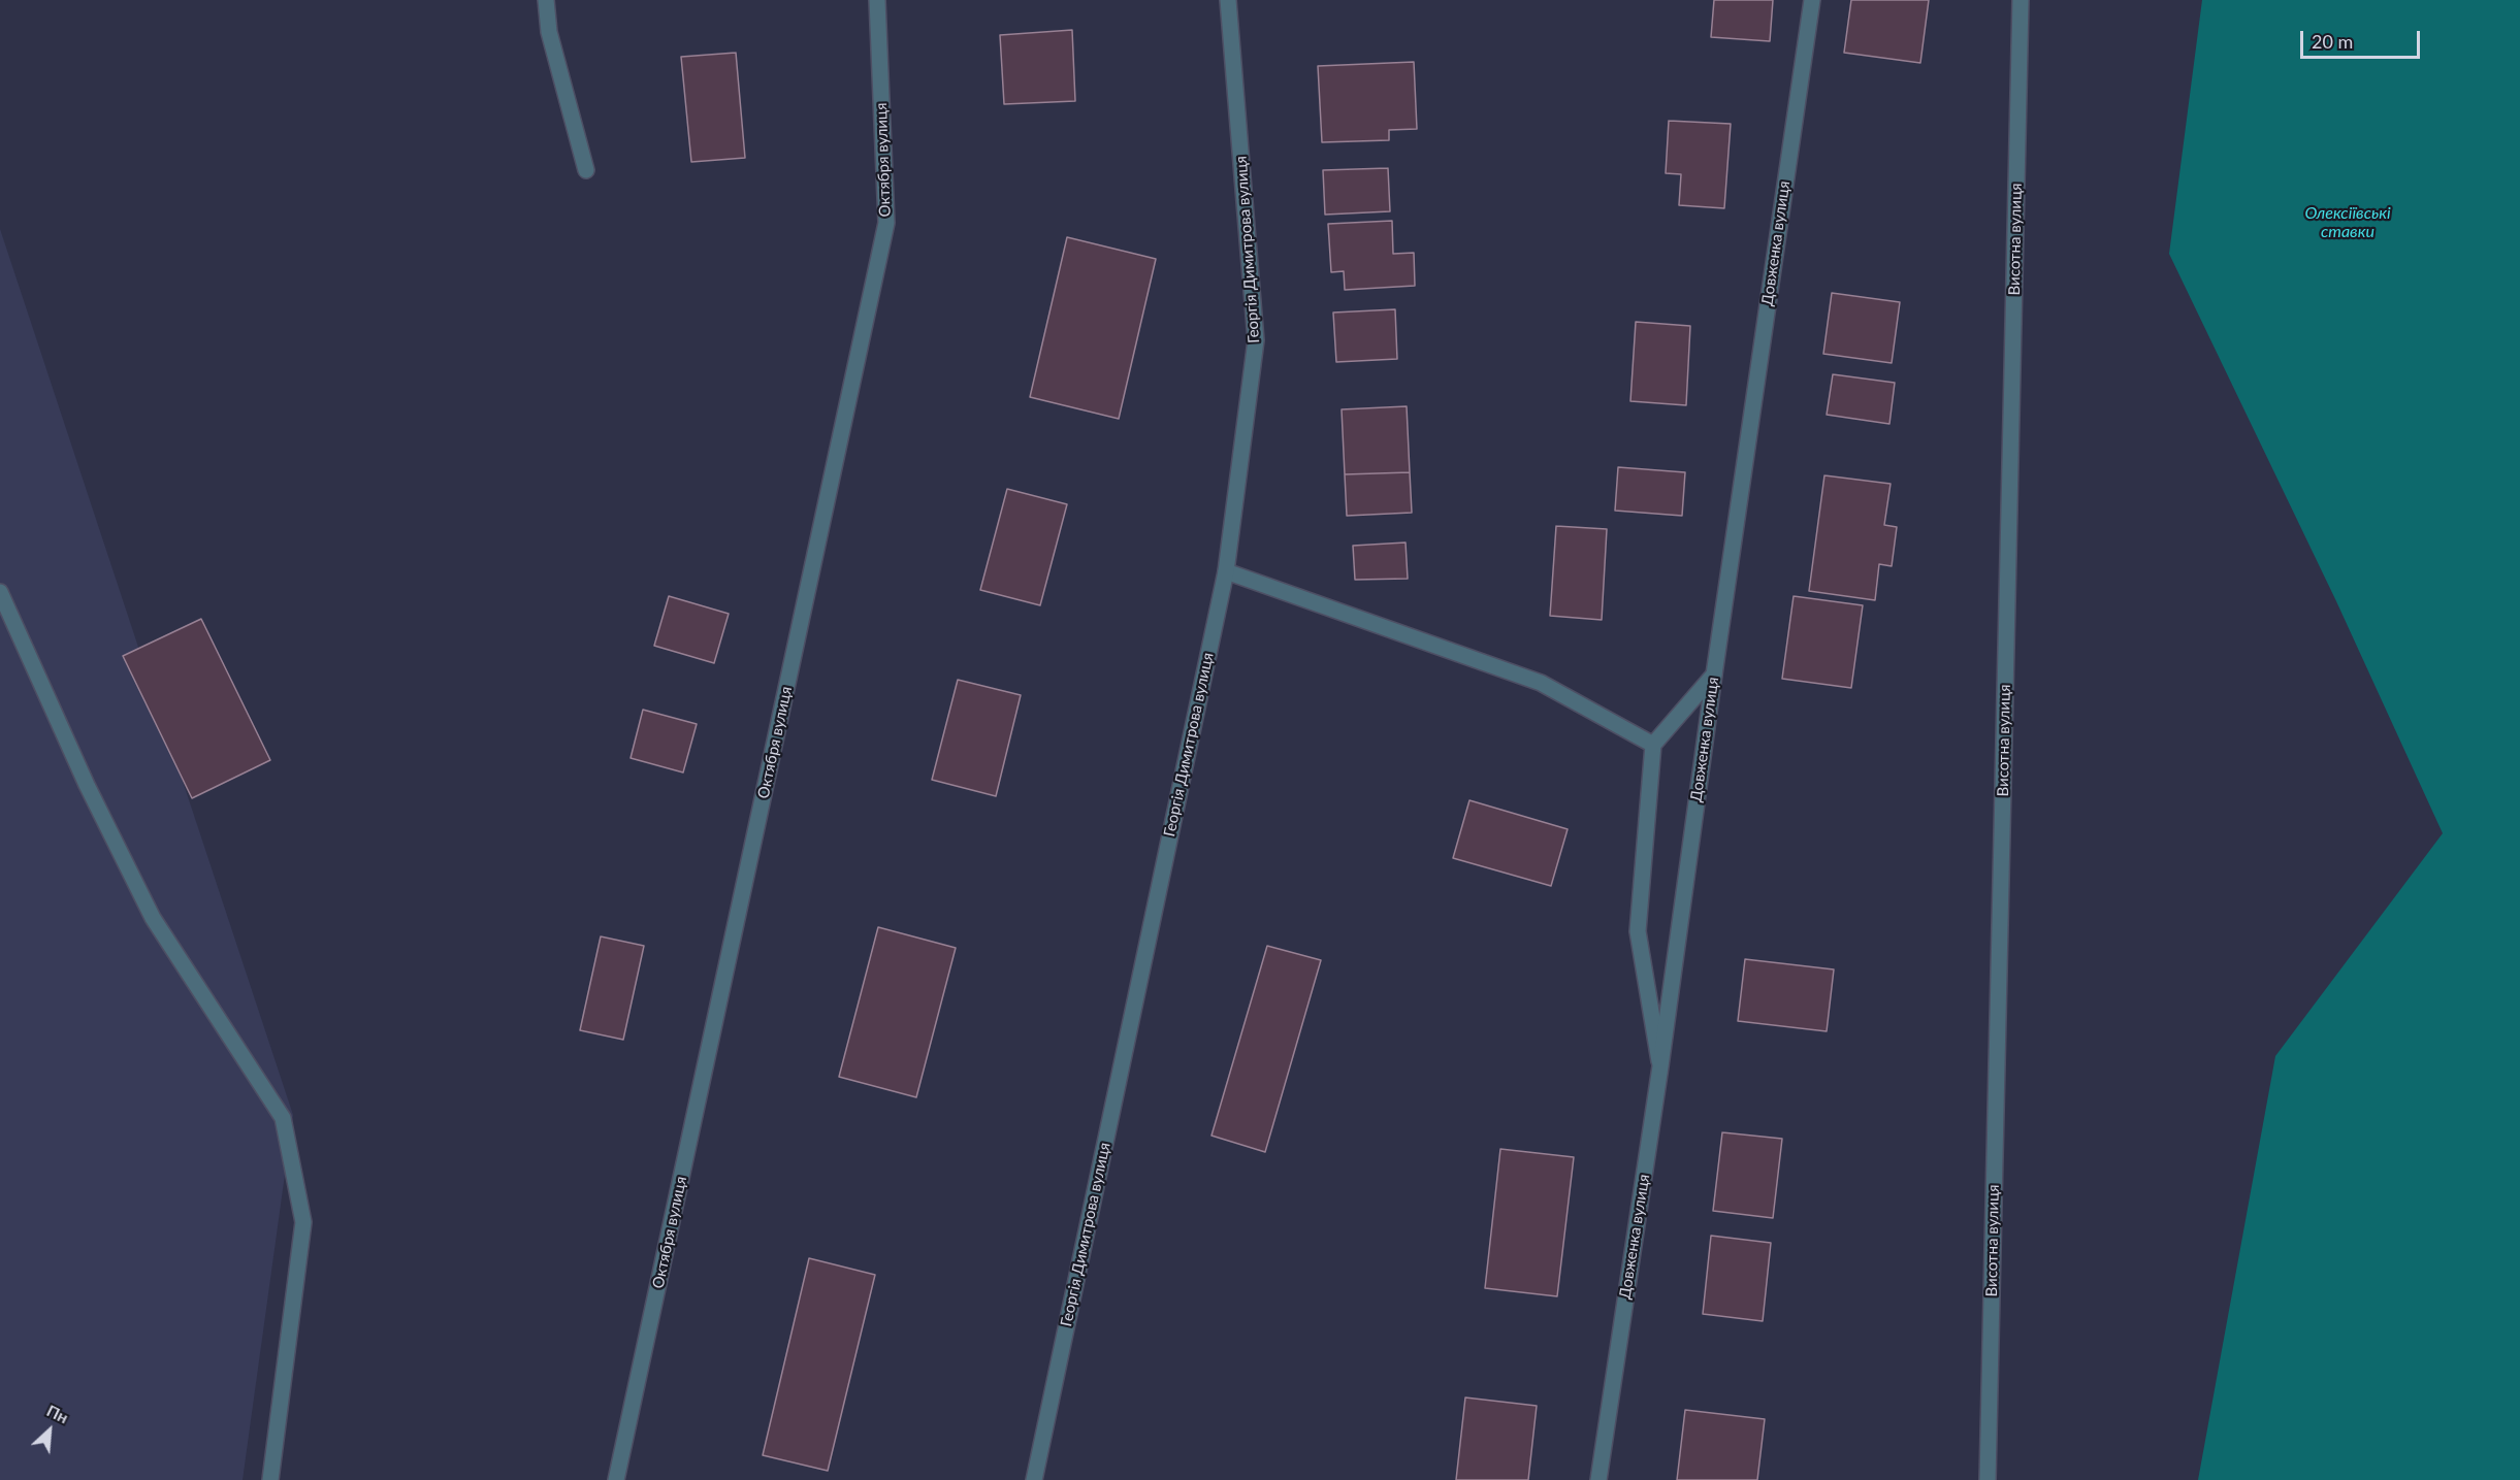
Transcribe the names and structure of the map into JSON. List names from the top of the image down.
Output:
{
  "streets": {
    "street": [
      "Октября вулиця",
      "Висотна вулиця",
      "Довженка вулиця",
      "Георгія Димитрова вулиця"
    ]
  },
  "water": ["Олексіївські ставки"],
  "scale_bar": "20 m",
  "north": "top right"
}
